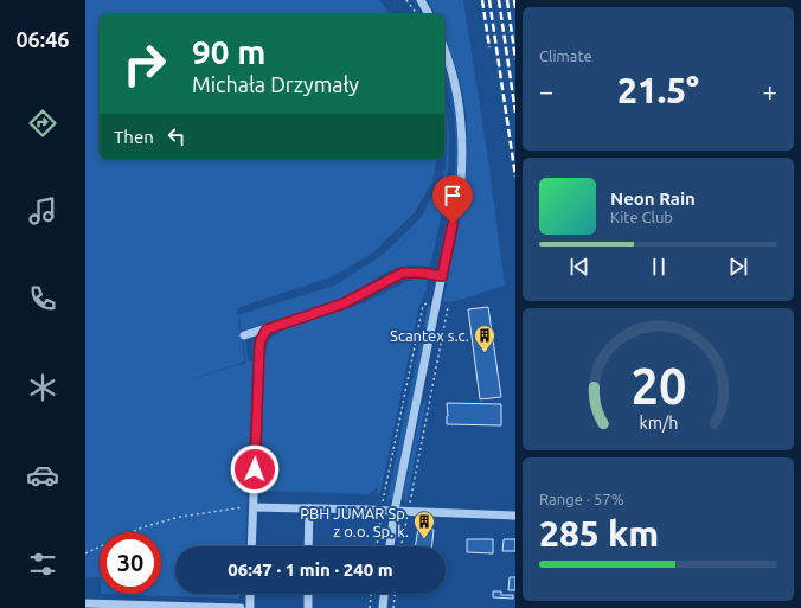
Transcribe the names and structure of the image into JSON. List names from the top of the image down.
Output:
{
  "places": {
    "building": ["Scantex s.c.", "PBH JUMAR Sp. z o.o. Sp. k."]
  },
  "page": {
    "tabs": "06:46",
    "tile": [
      "Climate",
      ["Range · 57%", "285 km"]
    ],
    "turn": ["90 m", "Michała Drzymały"],
    "heat": ["−", "21.5°", "+"],
    "then": "Then",
    "song": ["Neon Rain", "Kite Club"],
    "limit": "30",
    "trip": "06:47 · 1 min · 240 m",
    "gauge": ["20", "km/h"]
  }
}
